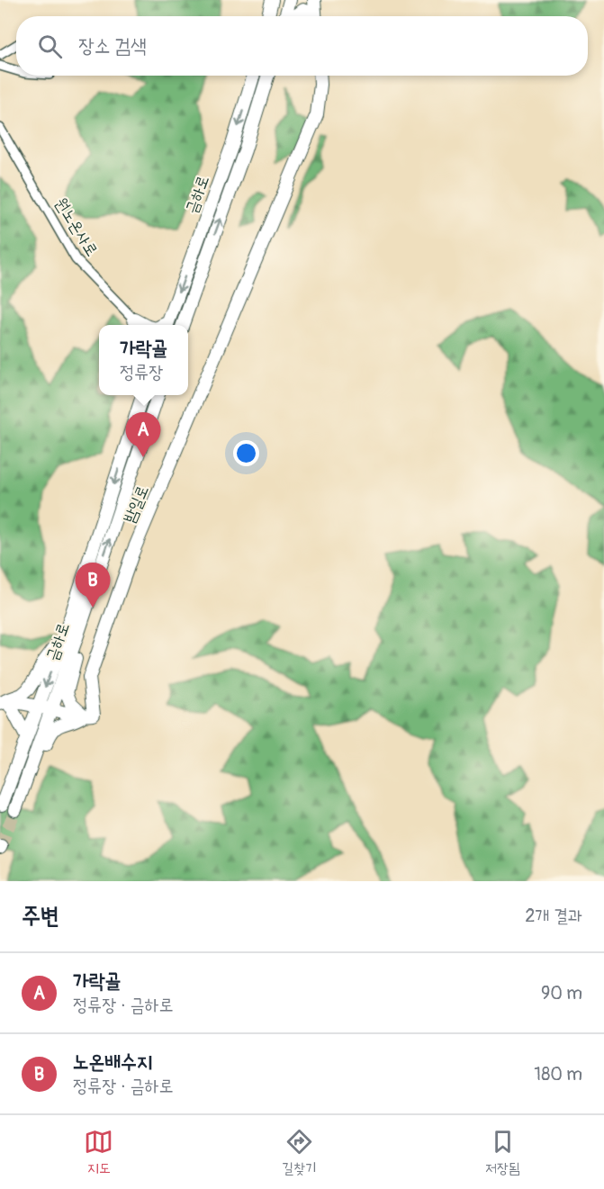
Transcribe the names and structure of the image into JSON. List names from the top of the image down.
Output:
{
  "streets": {
    "main road": ["금하로", "밤일로"],
    "street": ["원노온사로"]
  },
  "page": {
    "search": "장소 검색",
    "popup": ["가락골", "정류장"],
    "pins": ["A", "B"],
    "heading": ["주변", "2개 결과"],
    "list": [
      {
        "mark": "A",
        "name": "가락골",
        "note": "정류장 · 금하로",
        "value": "90 m"
      },
      {
        "mark": "B",
        "name": "노온배수지",
        "note": "정류장 · 금하로",
        "value": "180 m"
      }
    ],
    "nav": ["지도", "길찾기", "저장됨"]
  }
}
